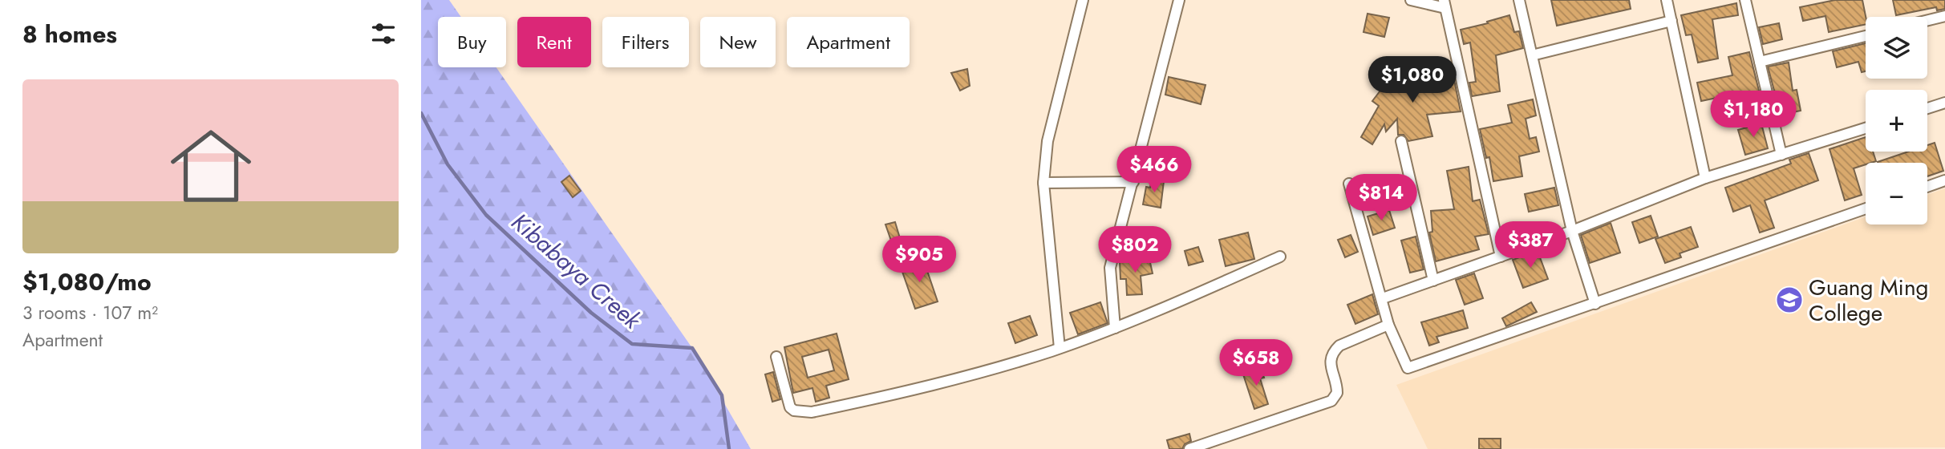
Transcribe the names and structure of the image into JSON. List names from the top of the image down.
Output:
{
  "water": ["Kibabaya Creek"],
  "places": {
    "school or university": ["Guang Ming College"]
  },
  "page": {
    "heading": "8 homes",
    "map_buttons": ["+", "−"],
    "chip": [
      "Buy",
      "Rent",
      "Filters",
      "New",
      "Apartment"
    ],
    "price": [
      "$1,080",
      "$1,180",
      "$466",
      "$814",
      "$387",
      "$802",
      "$905",
      "$658"
    ],
    "list": [
      {
        "name": "$1,080/mo",
        "note": "3 rooms · 107 m² · Apartment"
      }
    ]
  }
}
